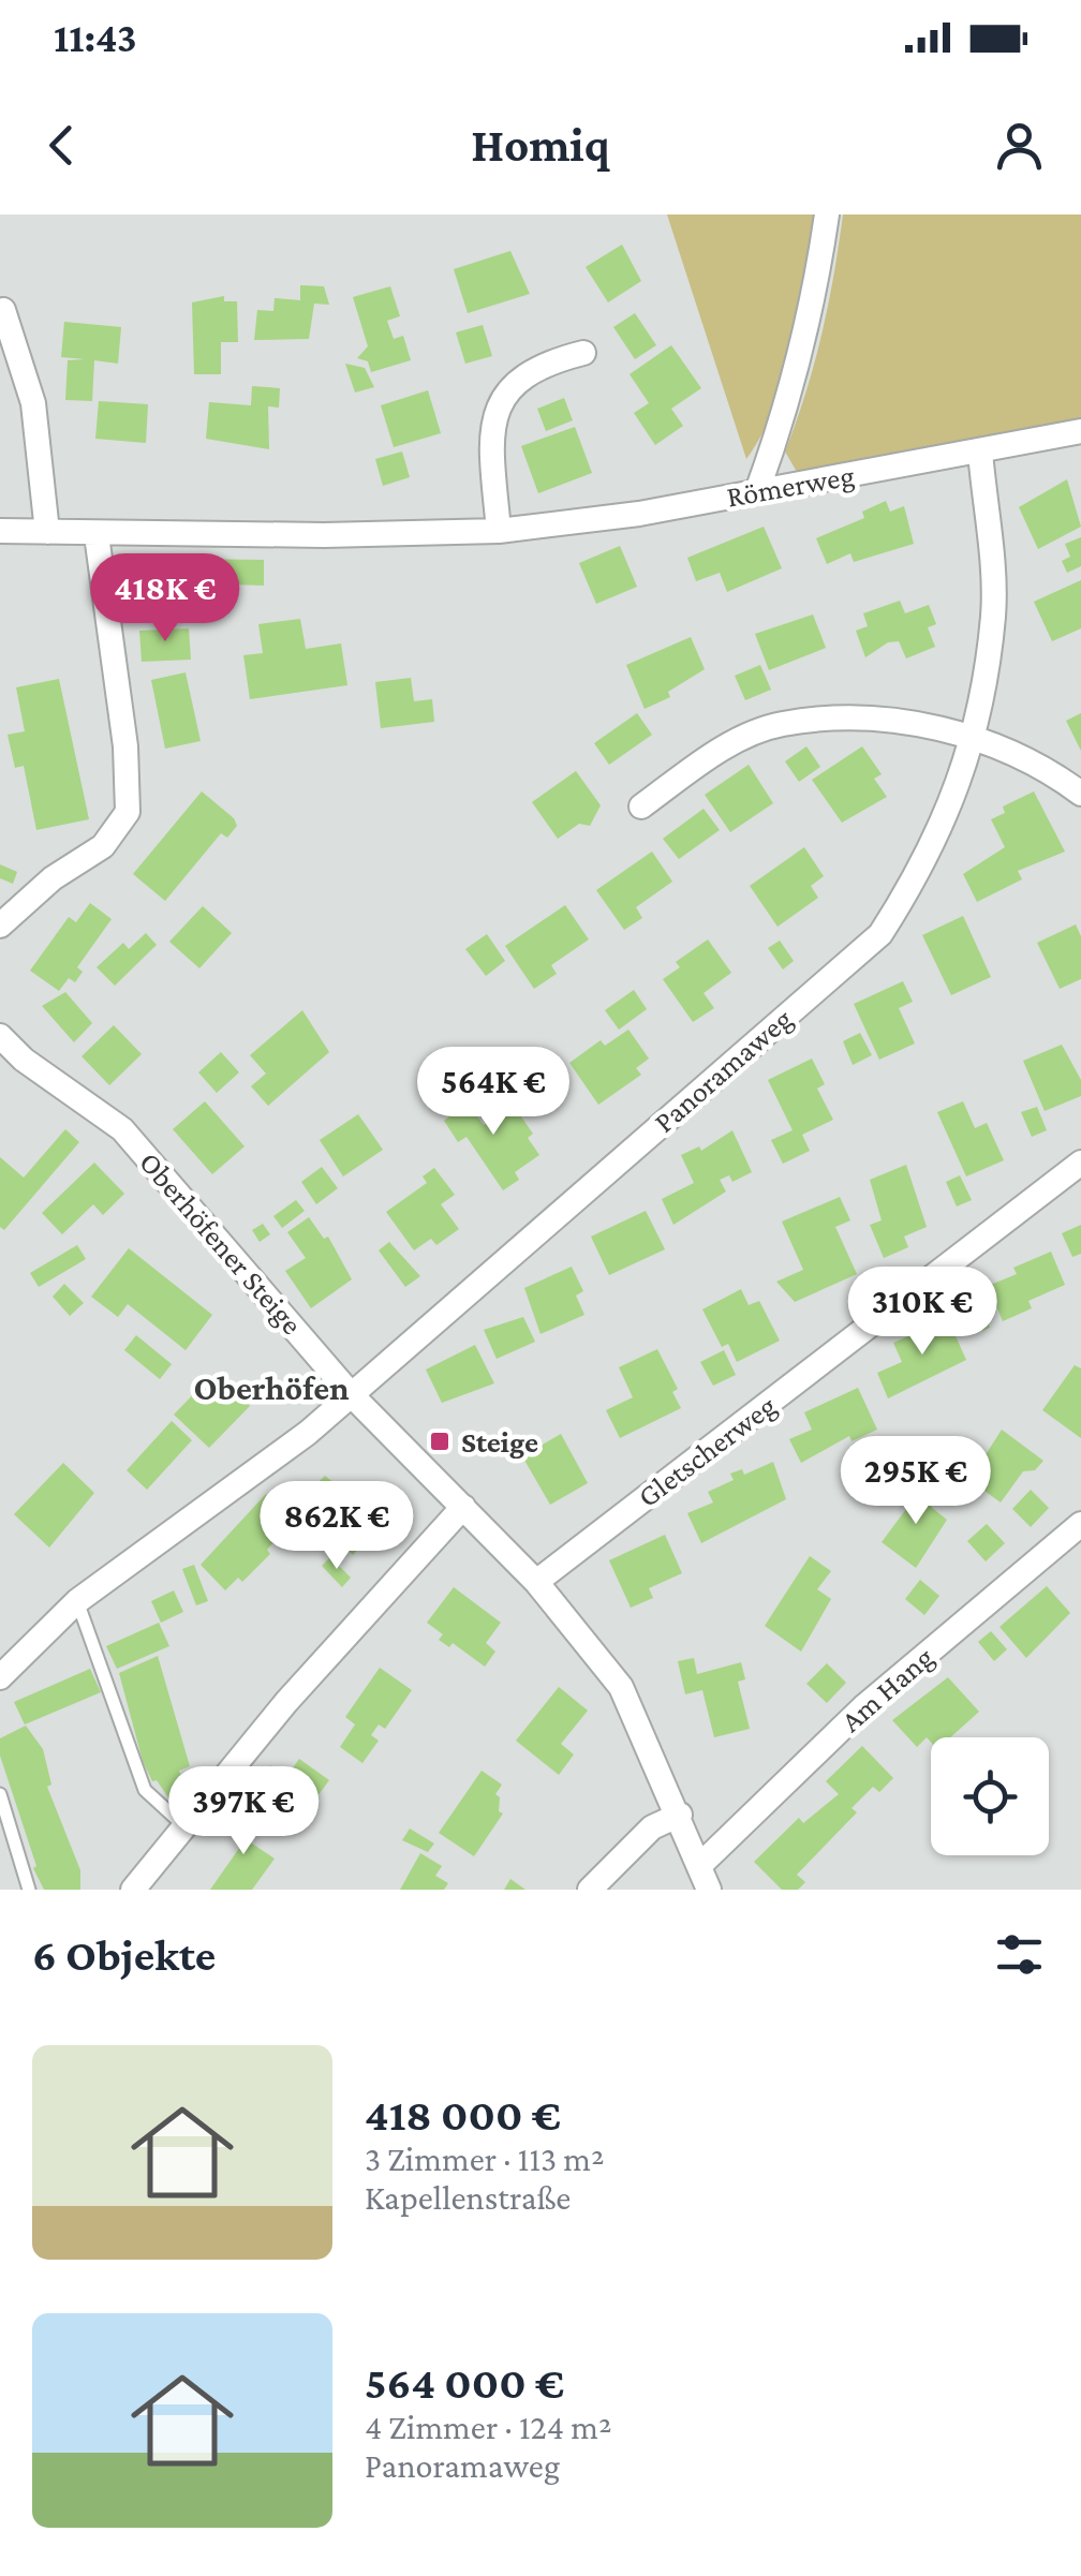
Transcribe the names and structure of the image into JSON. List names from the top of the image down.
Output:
{
  "streets": {
    "street": [
      "Römerweg",
      "Panoramaweg",
      "Oberhöfener Steige",
      "Gletscherweg",
      "Am Hang"
    ]
  },
  "crossings": [
    ["Römerweg", "Panoramaweg"],
    ["Panoramaweg", "Oberhöfener Steige"],
    ["Oberhöfener Steige", "Gletscherweg"],
    ["Oberhöfener Steige", "Am Hang"]
  ],
  "districts": ["Oberhöfen"],
  "places": {
    "transit": ["Steige"]
  },
  "page": {
    "status": "11:43",
    "header": "Homiq",
    "price": [
      "418K €",
      "564K €",
      "310K €",
      "295K €",
      "862K €",
      "397K €"
    ],
    "heading": "6 Objekte",
    "list": [
      {
        "name": "418 000 €",
        "note": "3 Zimmer · 113 m² · Kapellenstraße"
      },
      {
        "name": "564 000 €",
        "note": "4 Zimmer · 124 m² · Panoramaweg"
      }
    ]
  }
}
